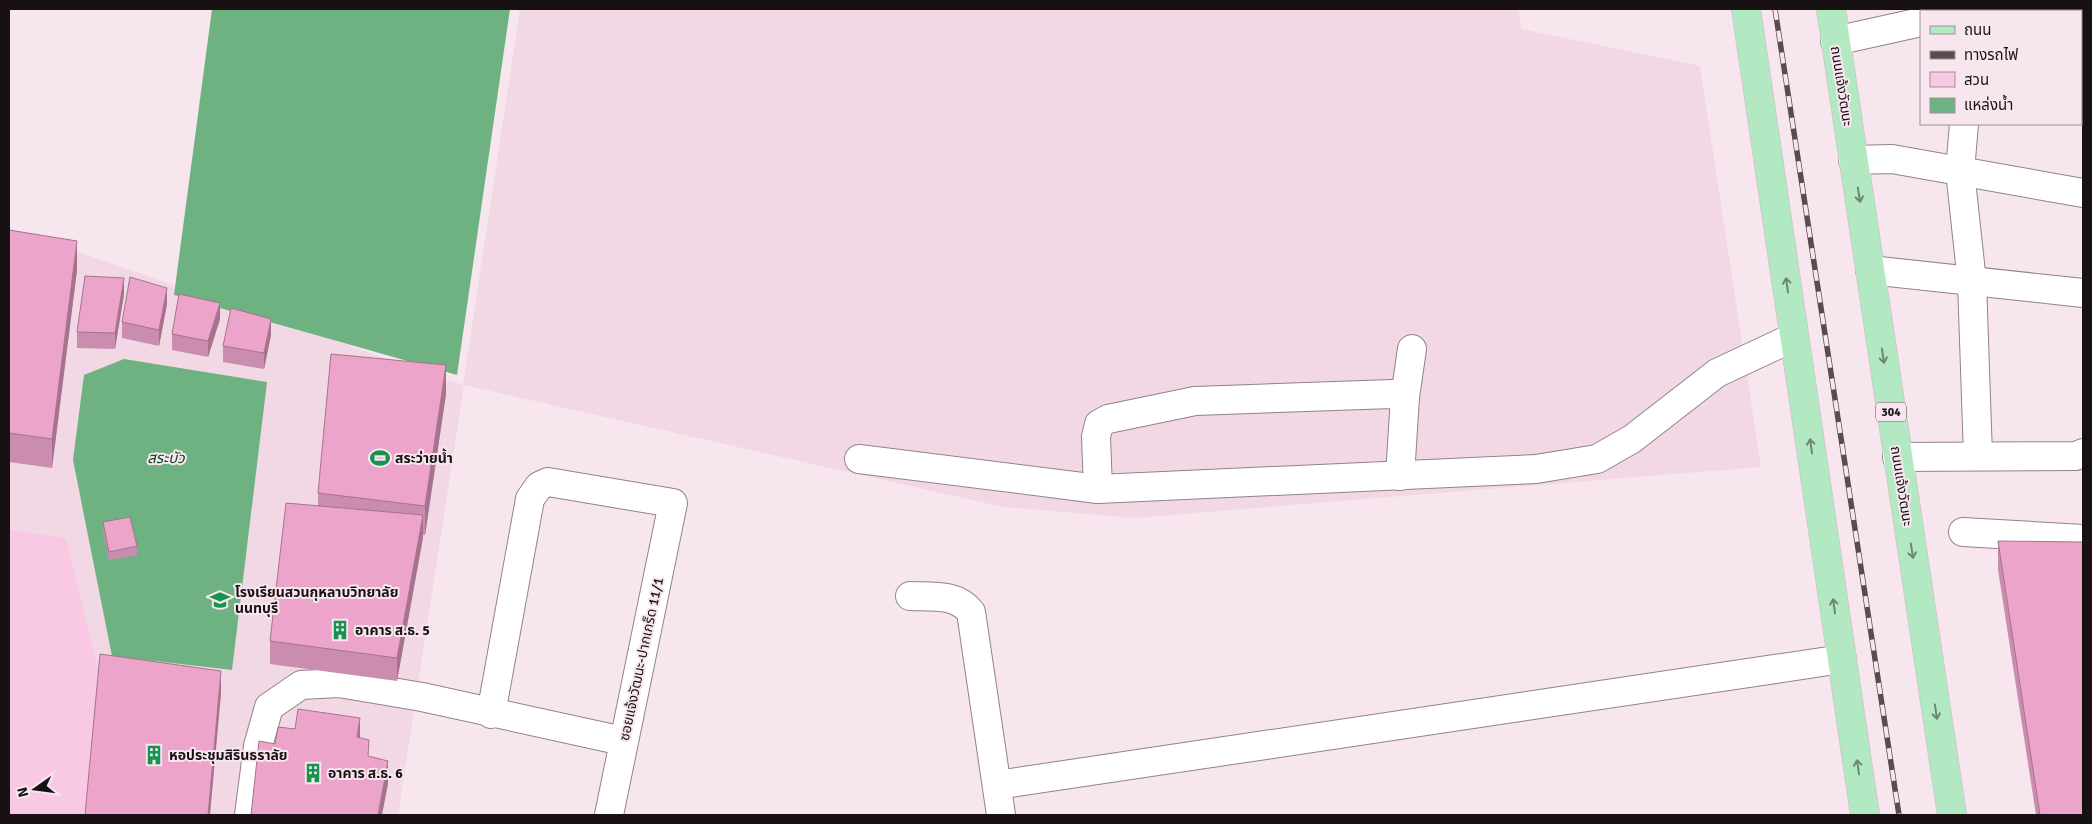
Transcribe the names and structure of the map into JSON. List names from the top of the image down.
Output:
{
  "streets": {
    "main road": ["ถนนแจ้งวัฒนะ", "304"],
    "street": ["ซอยแจ้งวัฒนะ-ปากเกร็ด 11/1"]
  },
  "water": ["สระบัว"],
  "places": {
    "sports": ["สระว่ายน้ำ"],
    "school or university": ["โรงเรียนสวนกุหลาบวิทยาลัย นนทบุรี"],
    "building": ["อาคาร ส.ธ. 5", "หอประชุมสิรินธราลัย", "อาคาร ส.ธ. 6"]
  },
  "legend": [
    "ถนน",
    "ทางรถไฟ",
    "สวน",
    "แหล่งน้ำ"
  ],
  "north": "left"
}
